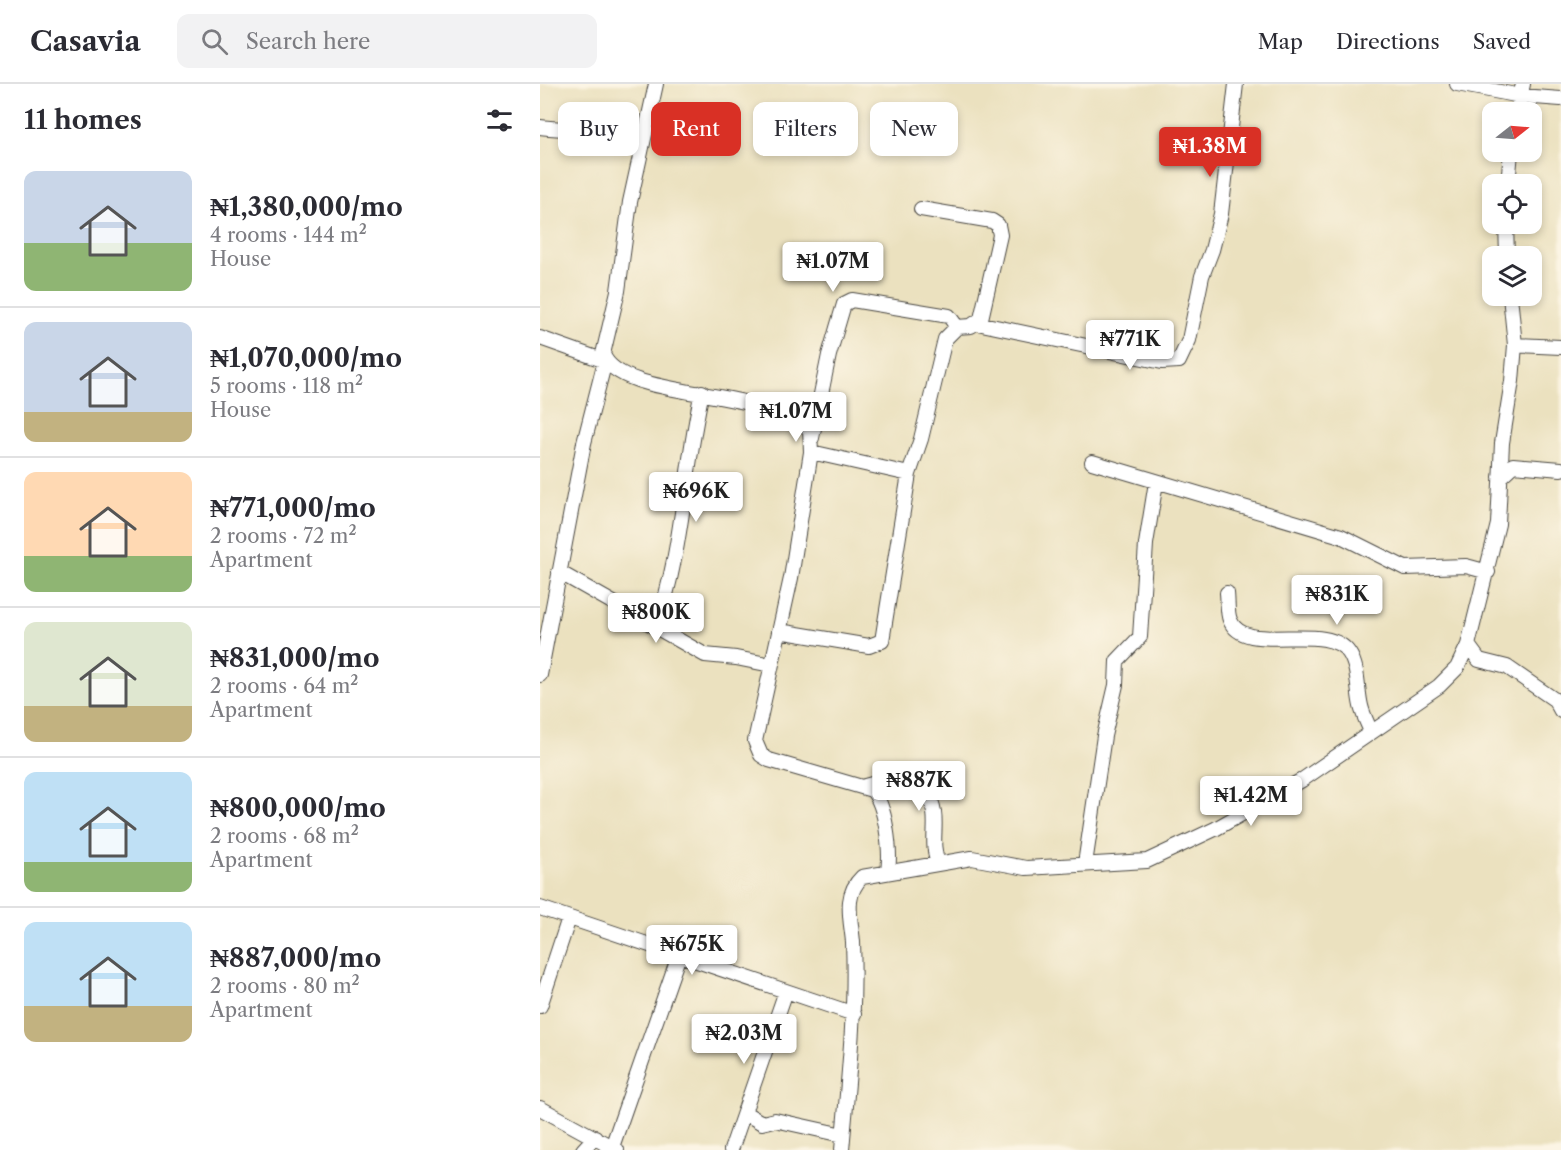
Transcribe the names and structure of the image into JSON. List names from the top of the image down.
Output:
{
  "north": "right",
  "page": {
    "header": "Casavia",
    "search": "Search here",
    "nav": ["Map", "Directions", "Saved"],
    "heading": "11 homes",
    "chip": [
      "Buy",
      "Rent",
      "Filters",
      "New"
    ],
    "price": [
      "₦1.38M",
      "₦1.07M",
      "₦771K",
      "₦1.07M",
      "₦696K",
      "₦831K",
      "₦800K",
      "₦887K",
      "₦1.42M",
      "₦675K",
      "₦2.03M"
    ],
    "list": [
      {
        "name": "₦1,380,000/mo",
        "note": "4 rooms · 144 m² · House"
      },
      {
        "name": "₦1,070,000/mo",
        "note": "5 rooms · 118 m² · House"
      },
      {
        "name": "₦771,000/mo",
        "note": "2 rooms · 72 m² · Apartment"
      },
      {
        "name": "₦831,000/mo",
        "note": "2 rooms · 64 m² · Apartment"
      },
      {
        "name": "₦800,000/mo",
        "note": "2 rooms · 68 m² · Apartment"
      },
      {
        "name": "₦887,000/mo",
        "note": "2 rooms · 80 m² · Apartment"
      }
    ]
  }
}
